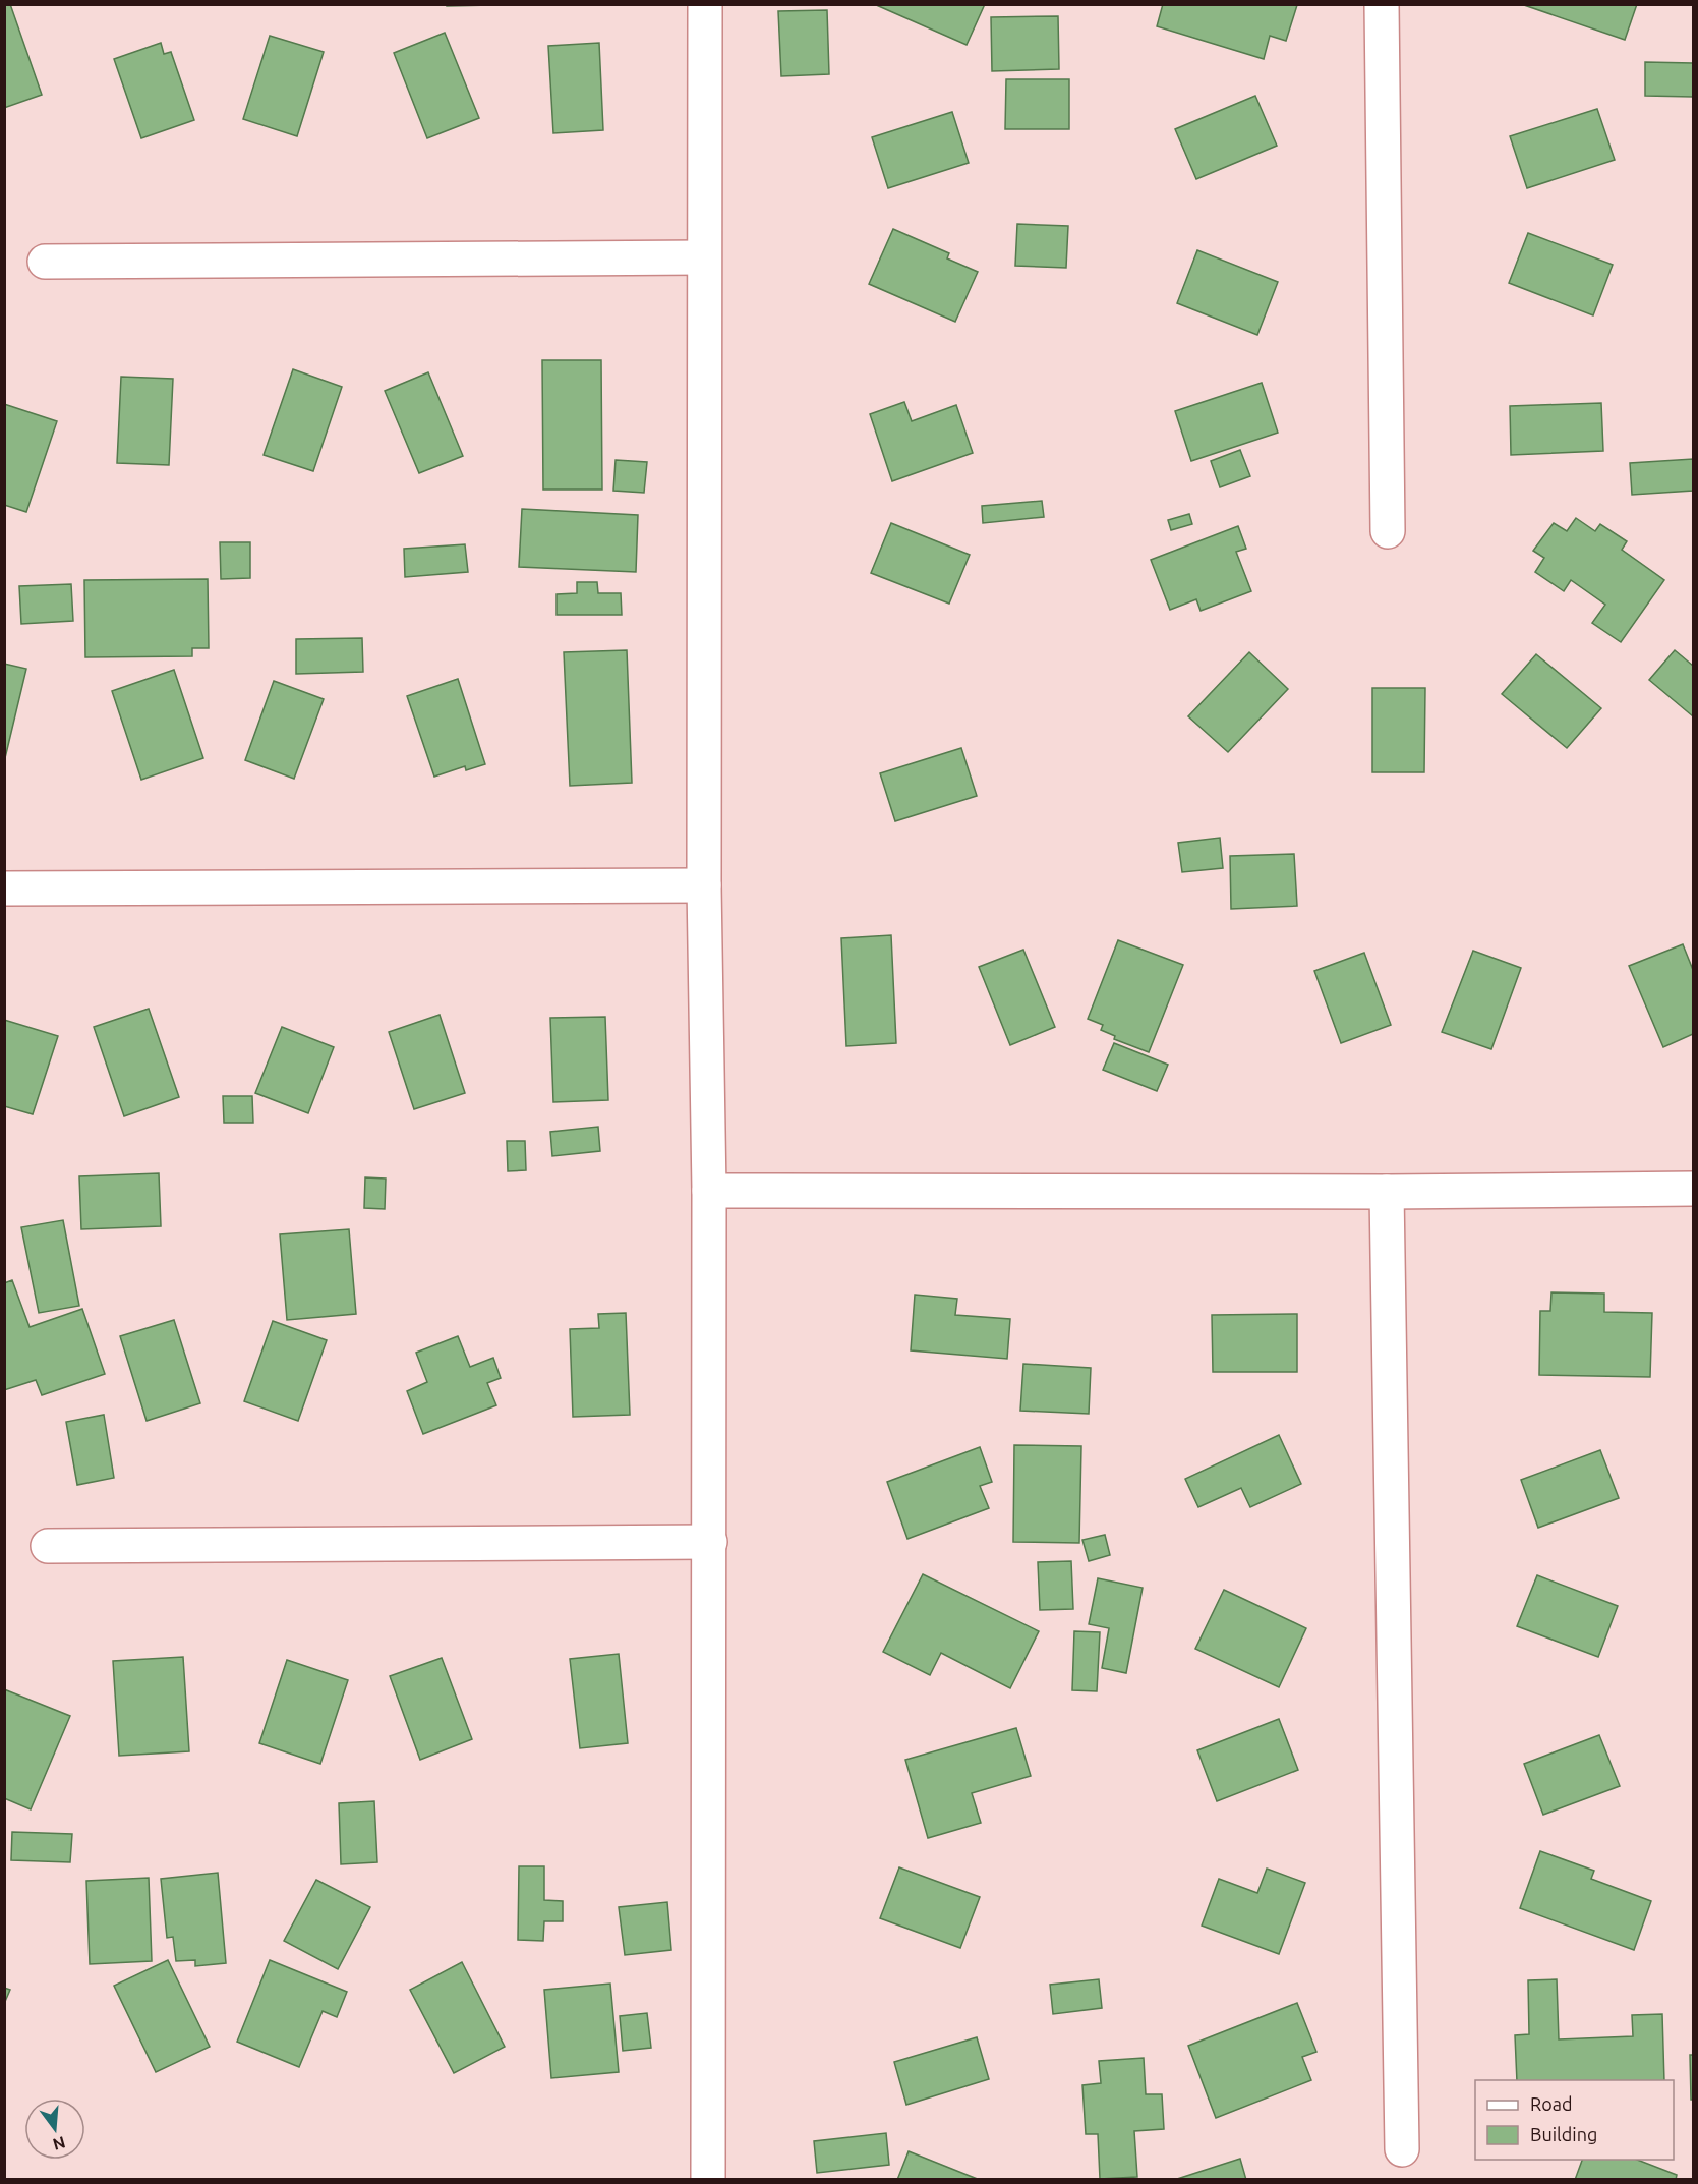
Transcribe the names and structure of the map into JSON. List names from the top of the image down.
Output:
{
  "legend": ["Road", "Building"],
  "north": "bottom"
}
